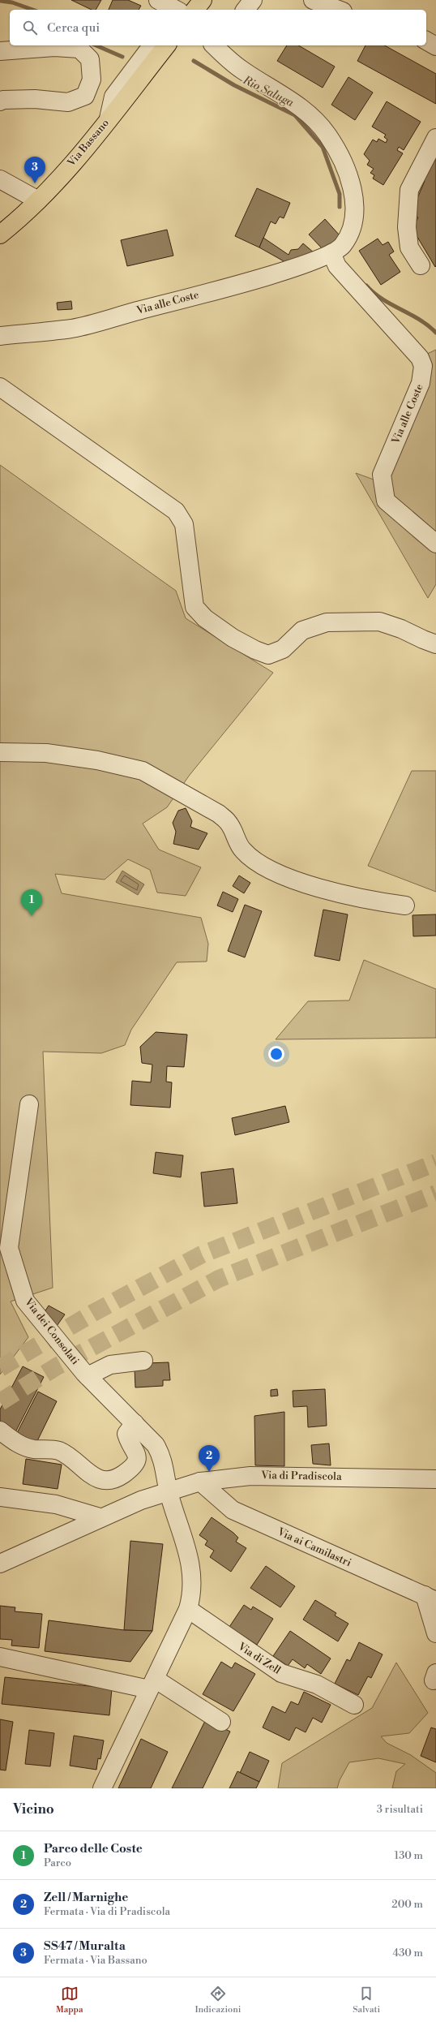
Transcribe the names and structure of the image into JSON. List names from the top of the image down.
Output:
{
  "streets": {
    "main road": ["Via Bassano"],
    "street": [
      "Via alle Coste",
      "Via dei Consolati",
      "Via di Pradiscola",
      "Via ai Camilastri",
      "Via di Zell"
    ]
  },
  "crossings": [
    ["Via dei Consolati", "Via di Pradiscola"],
    ["Via di Pradiscola", "Via ai Camilastri"]
  ],
  "water": ["Rio Saluga"],
  "page": {
    "search": "Cerca qui",
    "pins": ["3", "1", "2"],
    "heading": ["Vicino", "3 risultati"],
    "list": [
      {
        "mark": "1",
        "name": "Parco delle Coste",
        "note": "Parco",
        "value": "130 m"
      },
      {
        "mark": "2",
        "name": "Zell / Marnighe",
        "note": "Fermata · Via di Pradiscola",
        "value": "200 m"
      },
      {
        "mark": "3",
        "name": "SS47 / Muralta",
        "note": "Fermata · Via Bassano",
        "value": "430 m"
      }
    ],
    "nav": ["Mappa", "Indicazioni", "Salvati"]
  }
}
